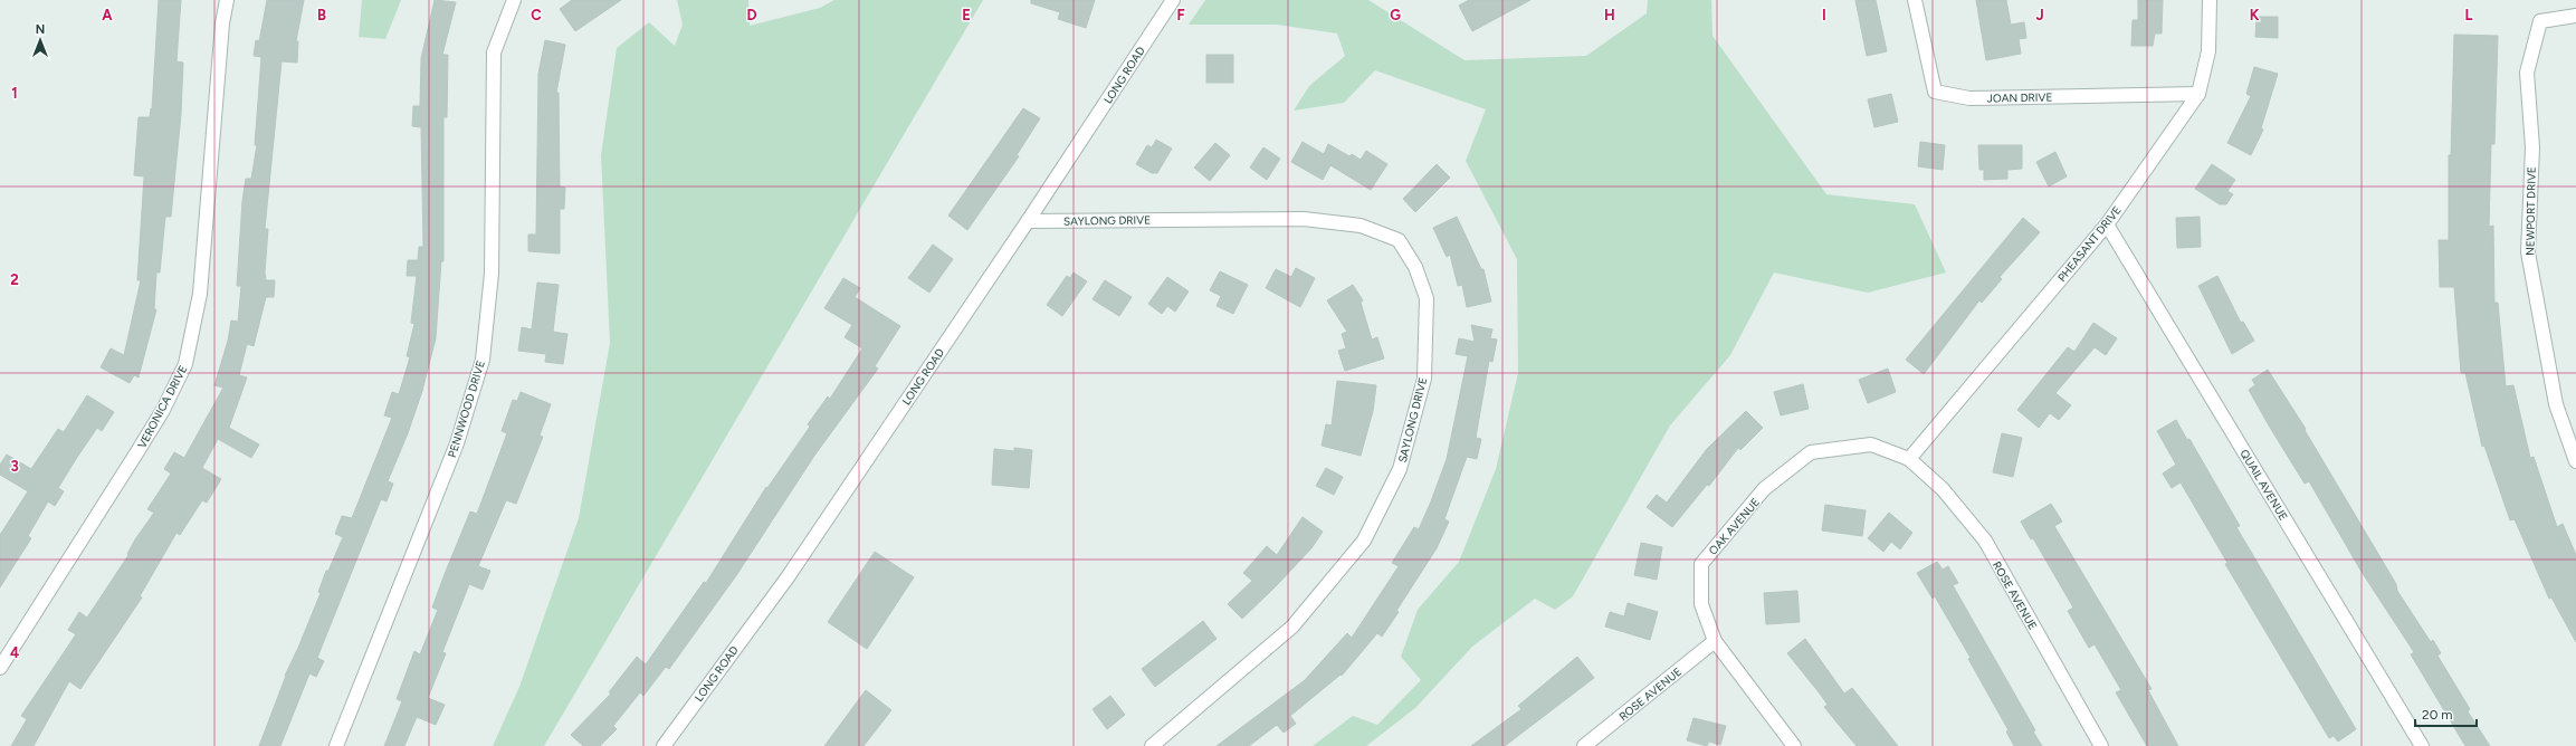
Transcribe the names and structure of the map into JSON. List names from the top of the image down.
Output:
{
  "streets": {
    "street": [
      "LONG ROAD",
      "JOAN DRIVE",
      "NEWPORT DRIVE",
      "SAYLONG DRIVE",
      "PHEASANT DRIVE",
      "VERONICA DRIVE",
      "PENNWOOD DRIVE",
      "QUAIL AVENUE",
      "OAK AVENUE",
      "ROSE AVENUE"
    ]
  },
  "crossings": [
    ["LONG ROAD", "SAYLONG DRIVE"],
    ["JOAN DRIVE", "PHEASANT DRIVE"],
    ["PHEASANT DRIVE", "QUAIL AVENUE"],
    ["PHEASANT DRIVE", "OAK AVENUE"],
    ["PHEASANT DRIVE", "ROSE AVENUE"],
    ["OAK AVENUE", "ROSE AVENUE"]
  ],
  "scale_bar": "20 m",
  "north": "top",
  "grid": {
    "columns": [
      "A",
      "B",
      "C",
      "D",
      "E",
      "F",
      "G",
      "H",
      "I",
      "J",
      "K",
      "L"
    ],
    "rows": [
      "1",
      "2",
      "3",
      "4"
    ]
  }
}
